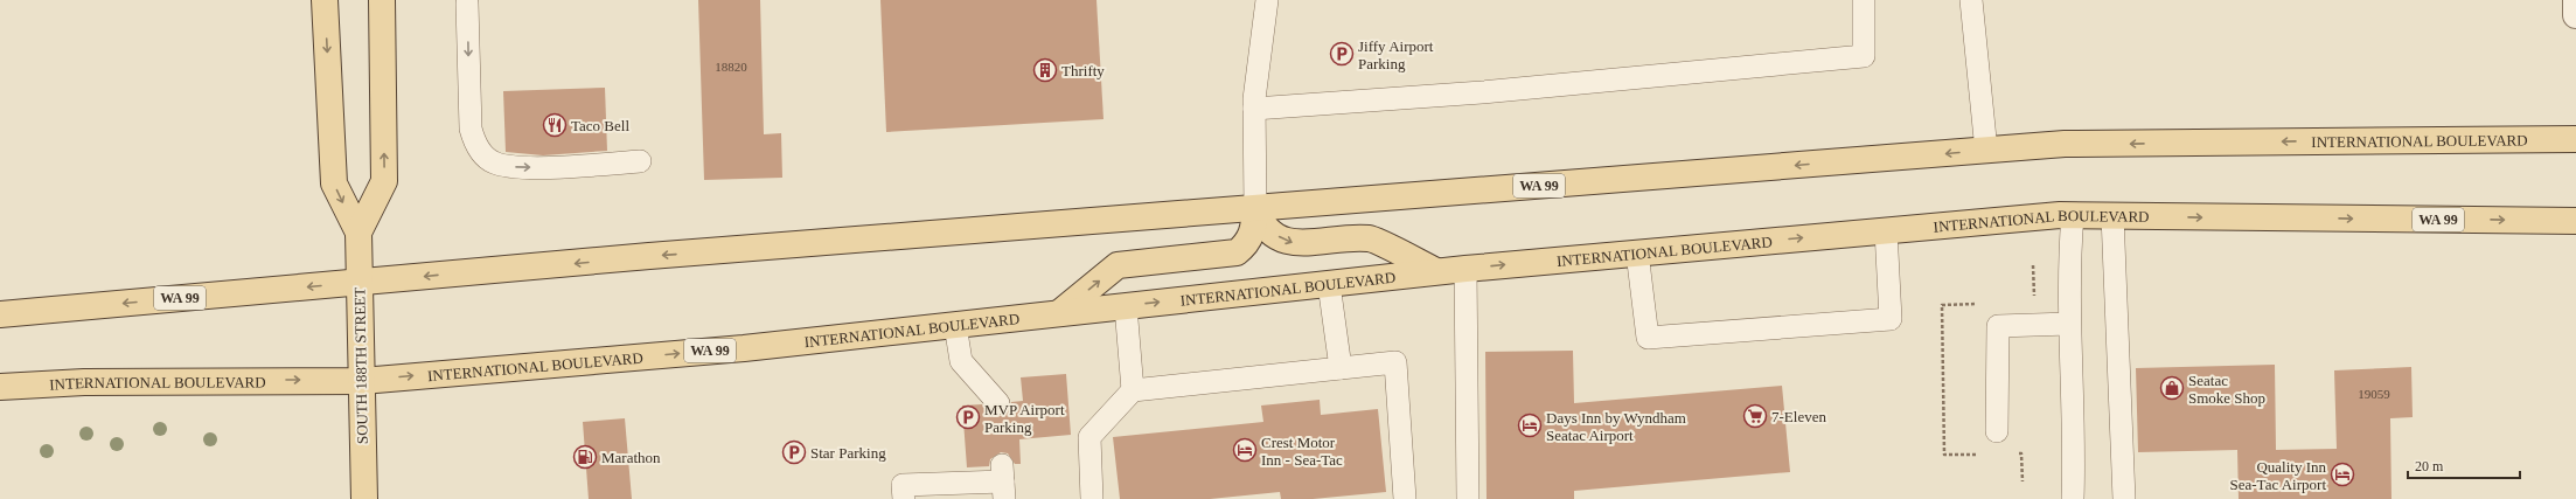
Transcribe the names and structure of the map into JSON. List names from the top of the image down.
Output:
{
  "streets": {
    "main road": ["INTERNATIONAL BOULEVARD", "WA 99", "SOUTH 188TH STREET"]
  },
  "crossings": [
    ["INTERNATIONAL BOULEVARD", "SOUTH 188TH STREET"]
  ],
  "places": {
    "parking": ["Jiffy Airport Parking", "MVP Airport Parking", "Star Parking"],
    "building": ["Thrifty"],
    "restaurant": ["Taco Bell"],
    "shop": ["Seatac Smoke Shop"],
    "supermarket": ["7-Eleven"],
    "hotel": ["Days Inn by Wyndham Seatac Airport", "Crest Motor Inn - Sea-Tac", "Quality Inn Sea-Tac Airport"],
    "fuel station": ["Marathon"]
  },
  "house_numbers": ["18820", "19059"],
  "scale_bar": "20 m"
}
